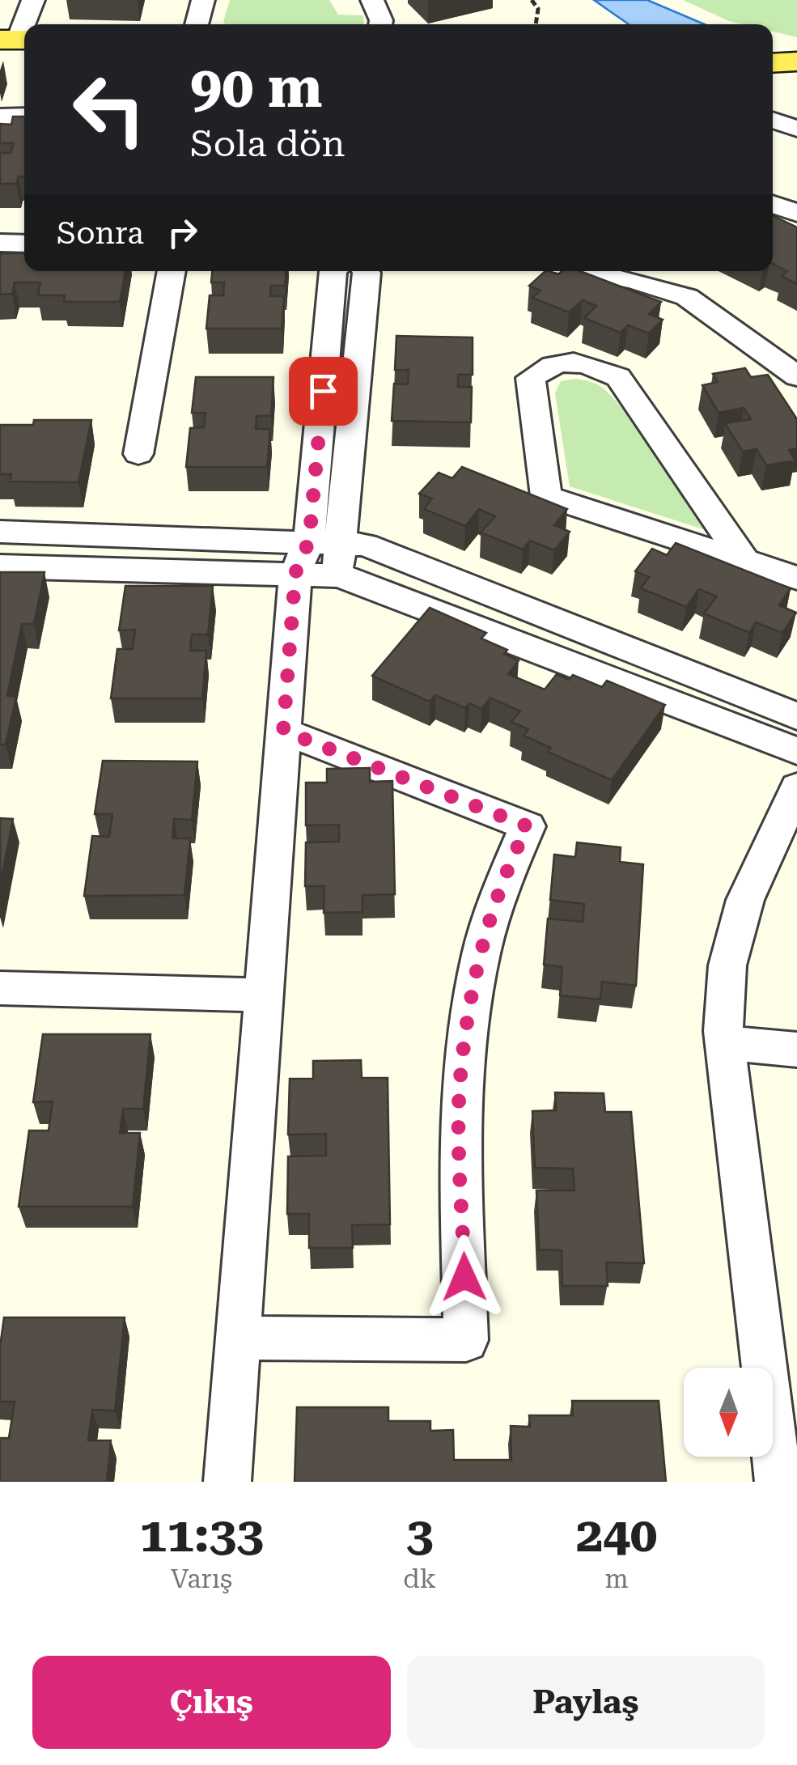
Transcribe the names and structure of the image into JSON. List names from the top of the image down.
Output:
{
  "north": "bottom",
  "page": {
    "turn": ["90 m", "Sola dön"],
    "then": "Sonra",
    "eta": [
      "11:33",
      "Varış",
      "3",
      "dk",
      "240",
      "m"
    ],
    "buttons": ["Çıkış", "Paylaş"]
  }
}
